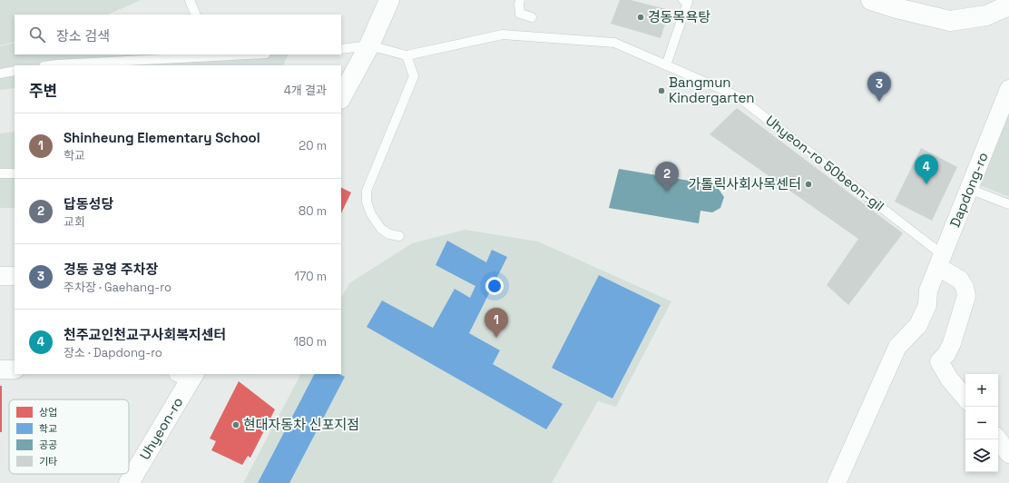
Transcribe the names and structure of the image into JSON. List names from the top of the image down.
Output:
{
  "streets": {
    "street": ["Dapdong-ro", "Uhyeon-ro"],
    "lane": ["Uhyeon-ro 50beon-gil"]
  },
  "crossings": [
    ["Uhyeon-ro 50beon-gil", "Dapdong-ro"]
  ],
  "places": [
    "경동목욕탕",
    "Bangmun Kindergarten",
    "가톨릭사회사목센터",
    "현대자동차 신포지점"
  ],
  "legend": [
    "상업",
    "학교",
    "공공",
    "기타"
  ],
  "page": {
    "search": "장소 검색",
    "heading": ["주변", "4개 결과"],
    "pins": [
      "3",
      "4",
      "2",
      "1"
    ],
    "list": [
      {
        "mark": "1",
        "name": "Shinheung Elementary School",
        "note": "학교",
        "value": "20 m"
      },
      {
        "mark": "2",
        "name": "답동성당",
        "note": "교회",
        "value": "80 m"
      },
      {
        "mark": "3",
        "name": "경동 공영 주차장",
        "note": "주차장 · Gaehang-ro",
        "value": "170 m"
      },
      {
        "mark": "4",
        "name": "천주교인천교구사회복지센터",
        "note": "장소 · Dapdong-ro",
        "value": "180 m"
      }
    ],
    "map_buttons": ["+", "−"]
  }
}
